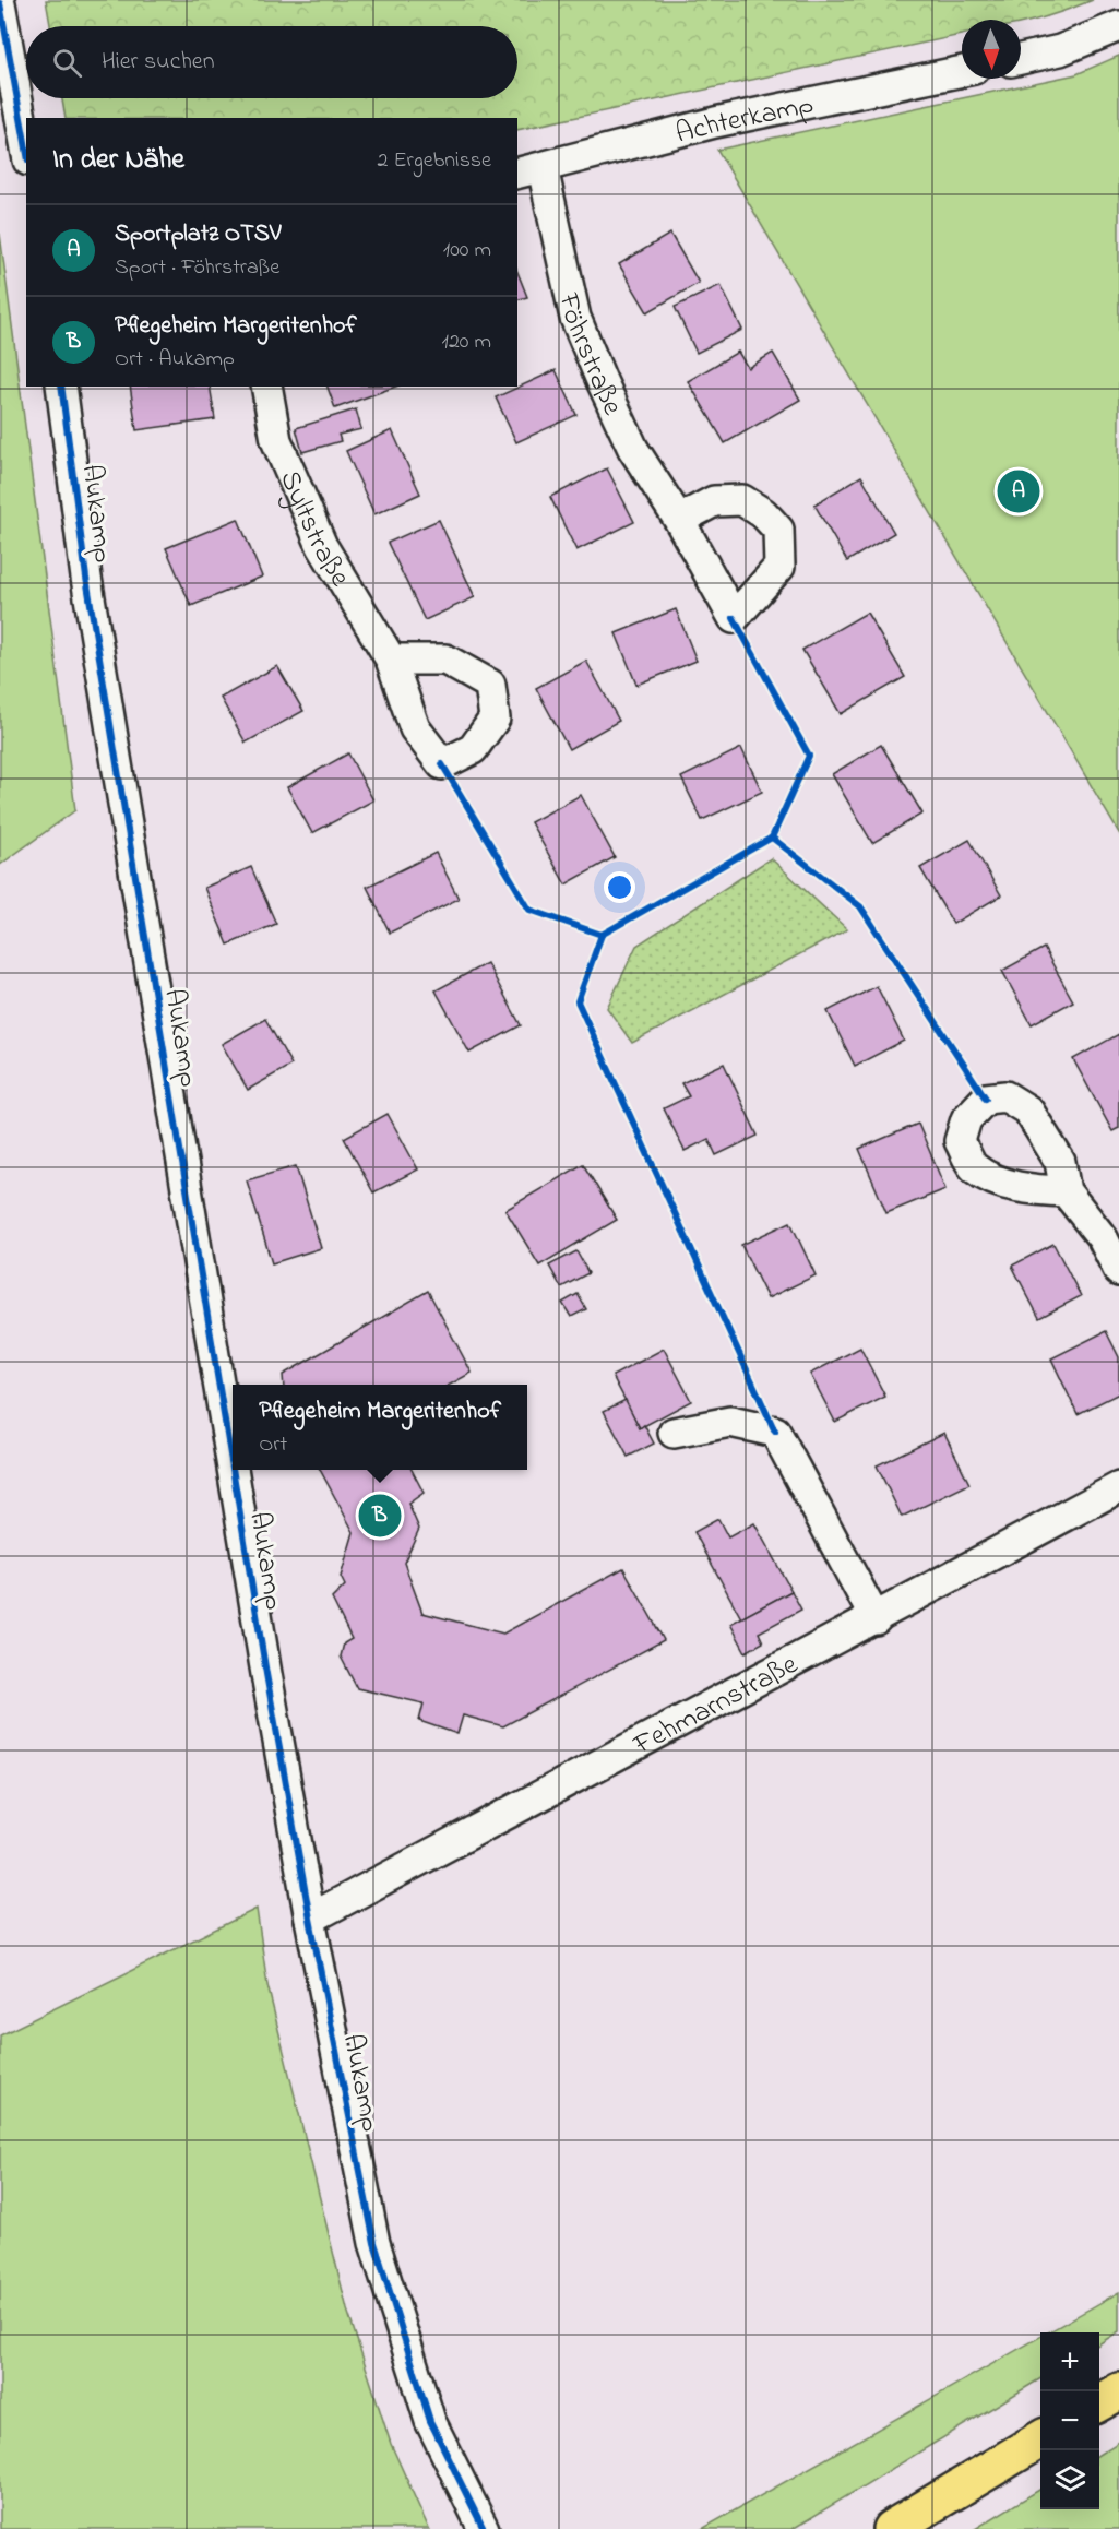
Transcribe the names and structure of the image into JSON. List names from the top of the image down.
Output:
{
  "streets": {
    "street": [
      "Achterkamp",
      "Föhrstraße",
      "Aukamp",
      "Syltstraße",
      "Fehmarnstraße"
    ]
  },
  "crossings": [
    ["Achterkamp", "Föhrstraße"],
    ["Aukamp", "Fehmarnstraße"]
  ],
  "north": "bottom",
  "page": {
    "search": "Hier suchen",
    "heading": ["In der Nähe", "2 Ergebnisse"],
    "list": [
      {
        "mark": "A",
        "name": "Sportplatz OTSV",
        "note": "Sport · Föhrstraße",
        "value": "100 m"
      },
      {
        "mark": "B",
        "name": "Pflegeheim Margeritenhof",
        "note": "Ort · Aukamp",
        "value": "120 m"
      }
    ],
    "pins": ["A", "B"],
    "popup": ["Pflegeheim Margeritenhof", "Ort"],
    "map_buttons": ["+", "−"]
  }
}
